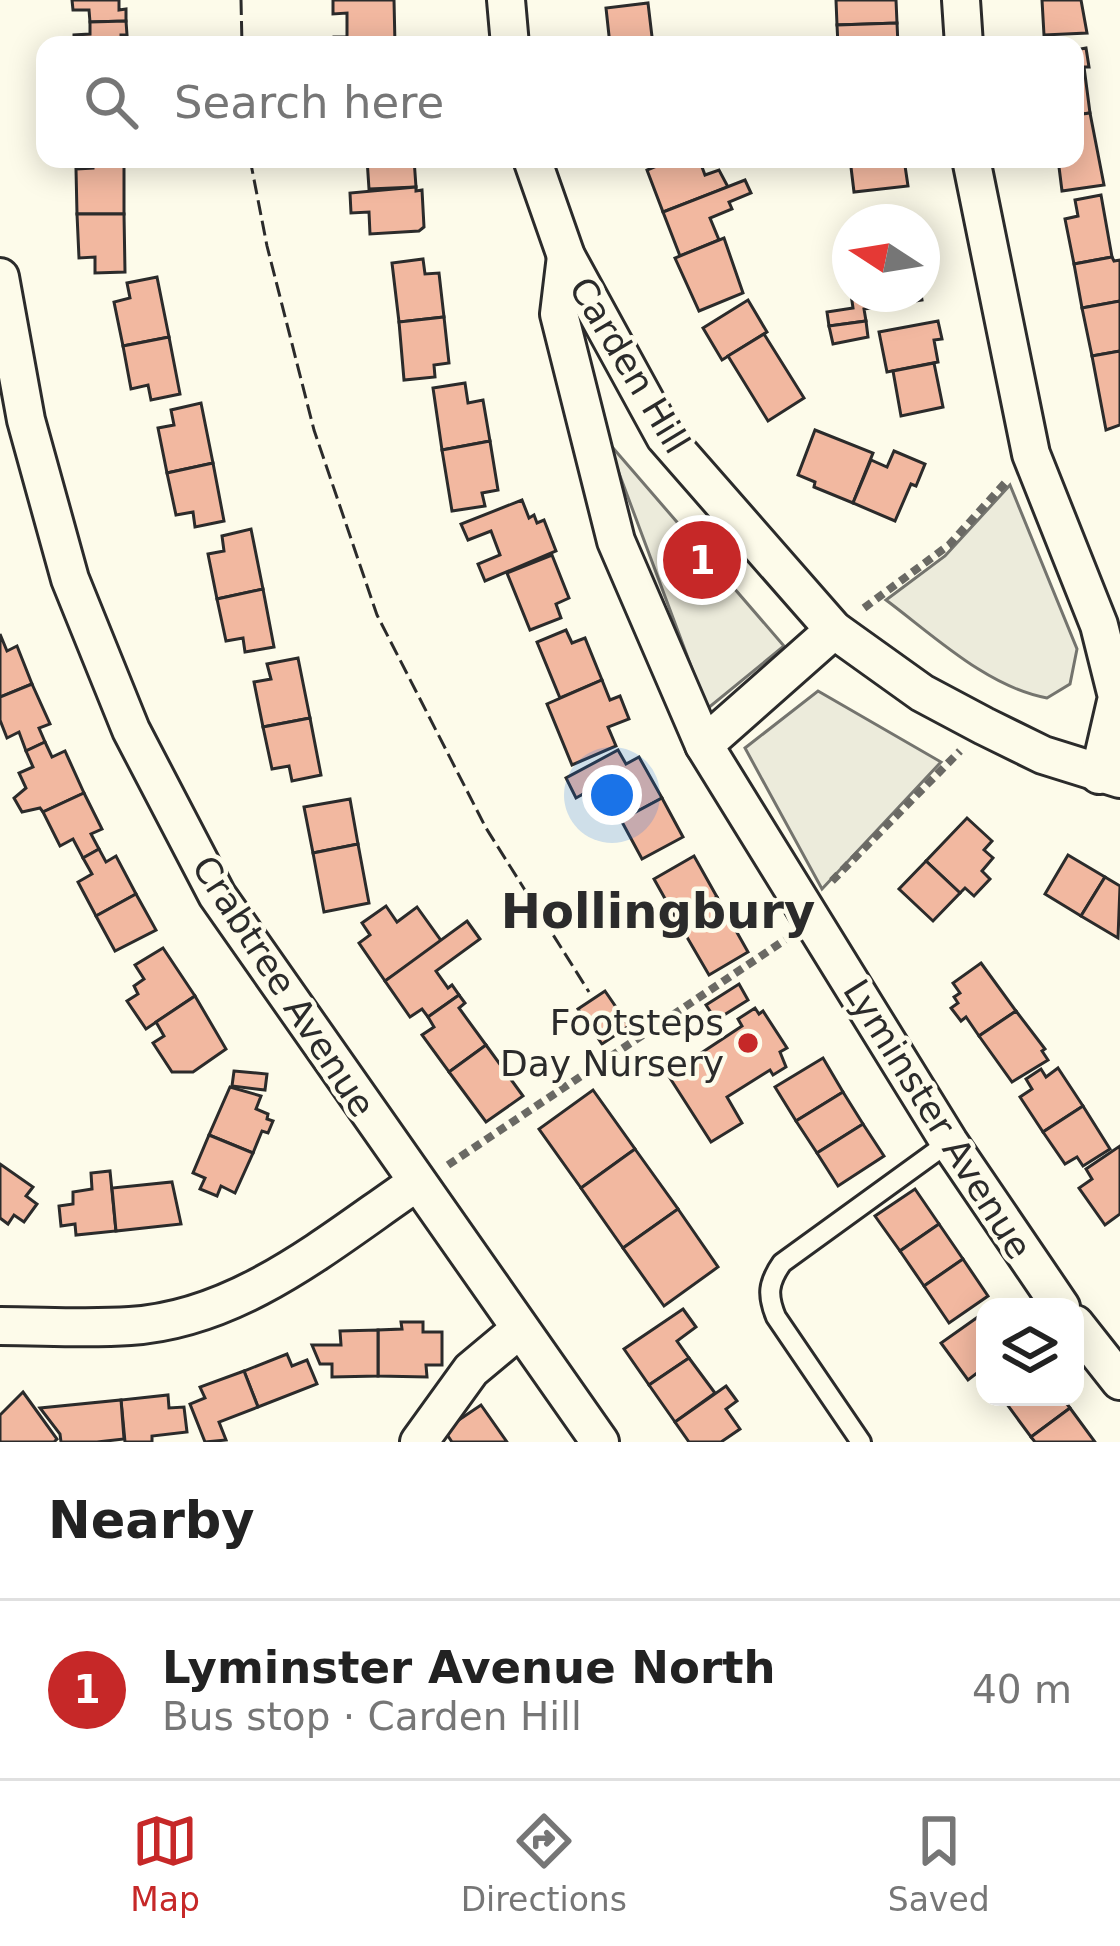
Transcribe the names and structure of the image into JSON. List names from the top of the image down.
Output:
{
  "streets": {
    "street": ["Carden Hill", "Crabtree Avenue", "Lyminster Avenue"]
  },
  "crossings": [
    ["Carden Hill", "Lyminster Avenue"]
  ],
  "districts": ["Hollingbury"],
  "places": ["Footsteps Day Nursery"],
  "north": "left",
  "page": {
    "search": "Search here",
    "pins": "1",
    "heading": "Nearby",
    "list": [
      {
        "mark": "1",
        "name": "Lyminster Avenue North",
        "note": "Bus stop · Carden Hill",
        "value": "40 m"
      }
    ],
    "nav": ["Map", "Directions", "Saved"]
  }
}
